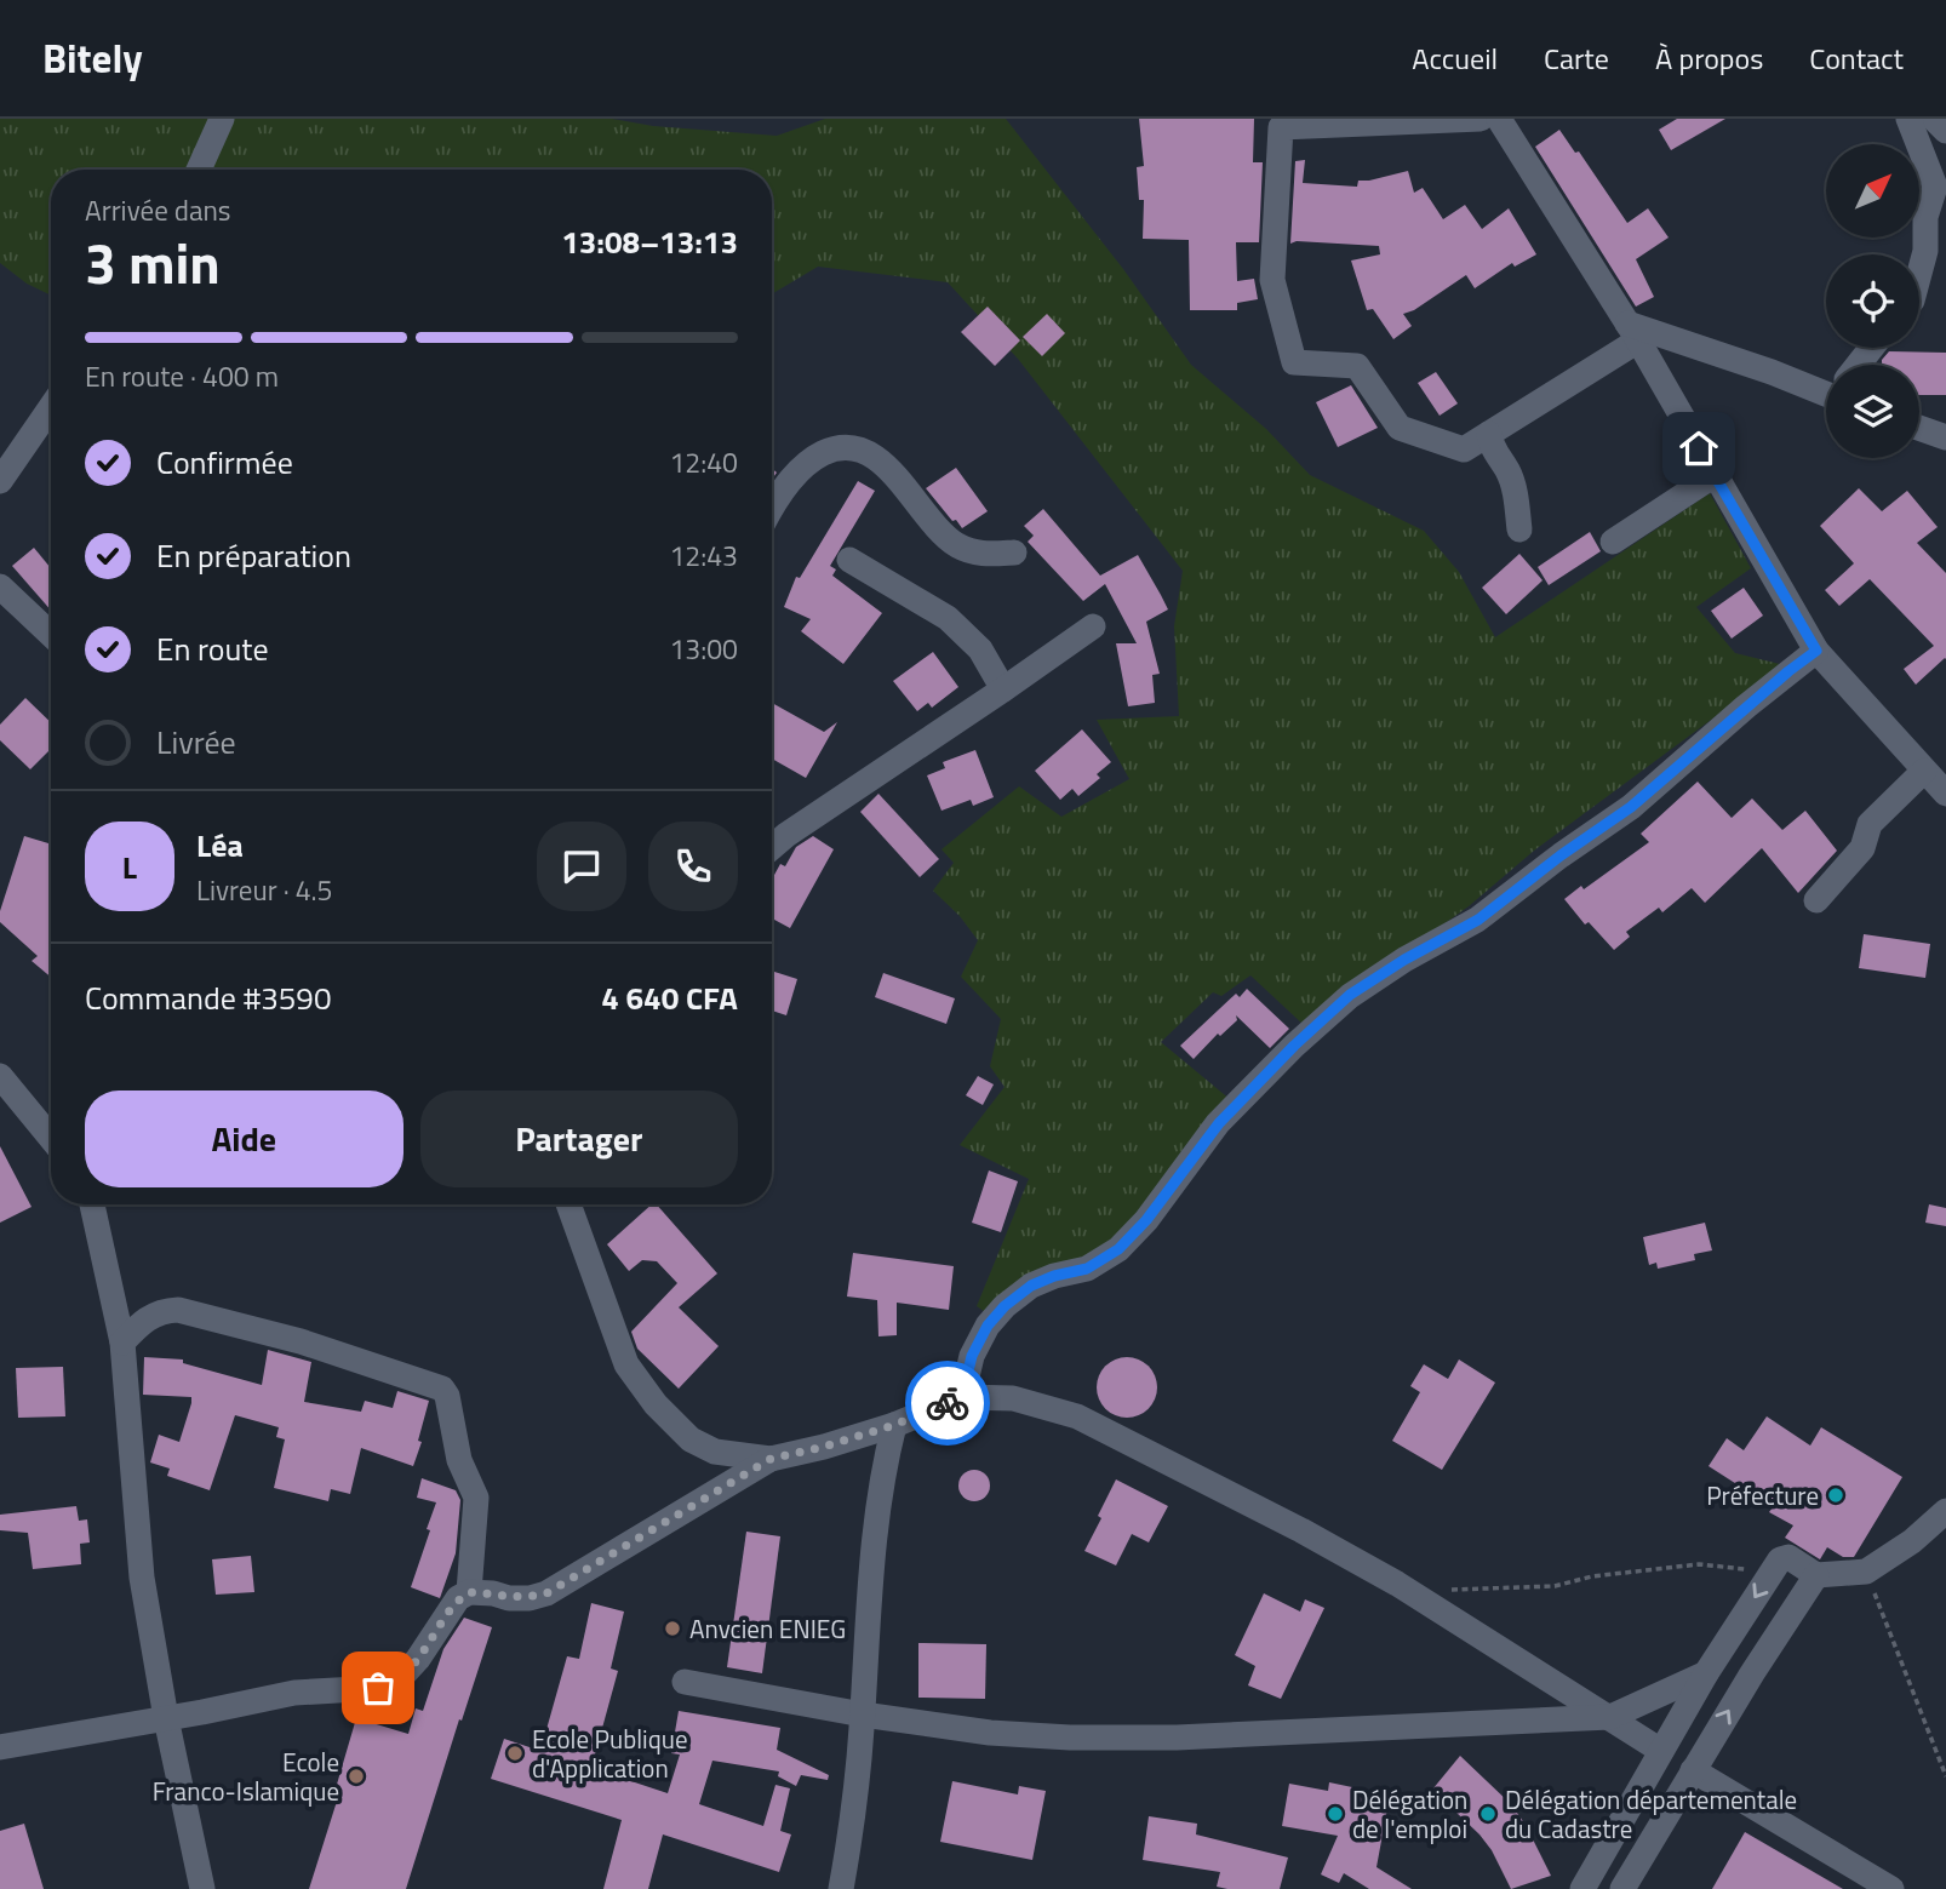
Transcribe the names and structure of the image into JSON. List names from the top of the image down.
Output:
{
  "places": [
    "Préfecture",
    "Anvcien ENIEG",
    "Ecole Publique d'Application",
    "Ecole Franco-Islamique",
    "Délégation de l'emploi",
    "Délégation départementale du Cadastre"
  ],
  "north": "top right",
  "page": {
    "header": "Bitely",
    "nav": [
      "Accueil",
      "Carte",
      "À propos",
      "Contact"
    ],
    "heading": ["3 min", "Arrivée dans", "13:08–13:13"],
    "panel": [
      "Léa",
      "Livreur · 4.5",
      "Commande #3590",
      "4 640 CFA"
    ],
    "bar": "En route · 400 m",
    "list": [
      ["Confirmée", "12:40"],
      ["En préparation", "12:43"],
      ["En route", "13:00"],
      "Livrée"
    ],
    "round": "L",
    "buttons": ["Aide", "Partager"]
  }
}
